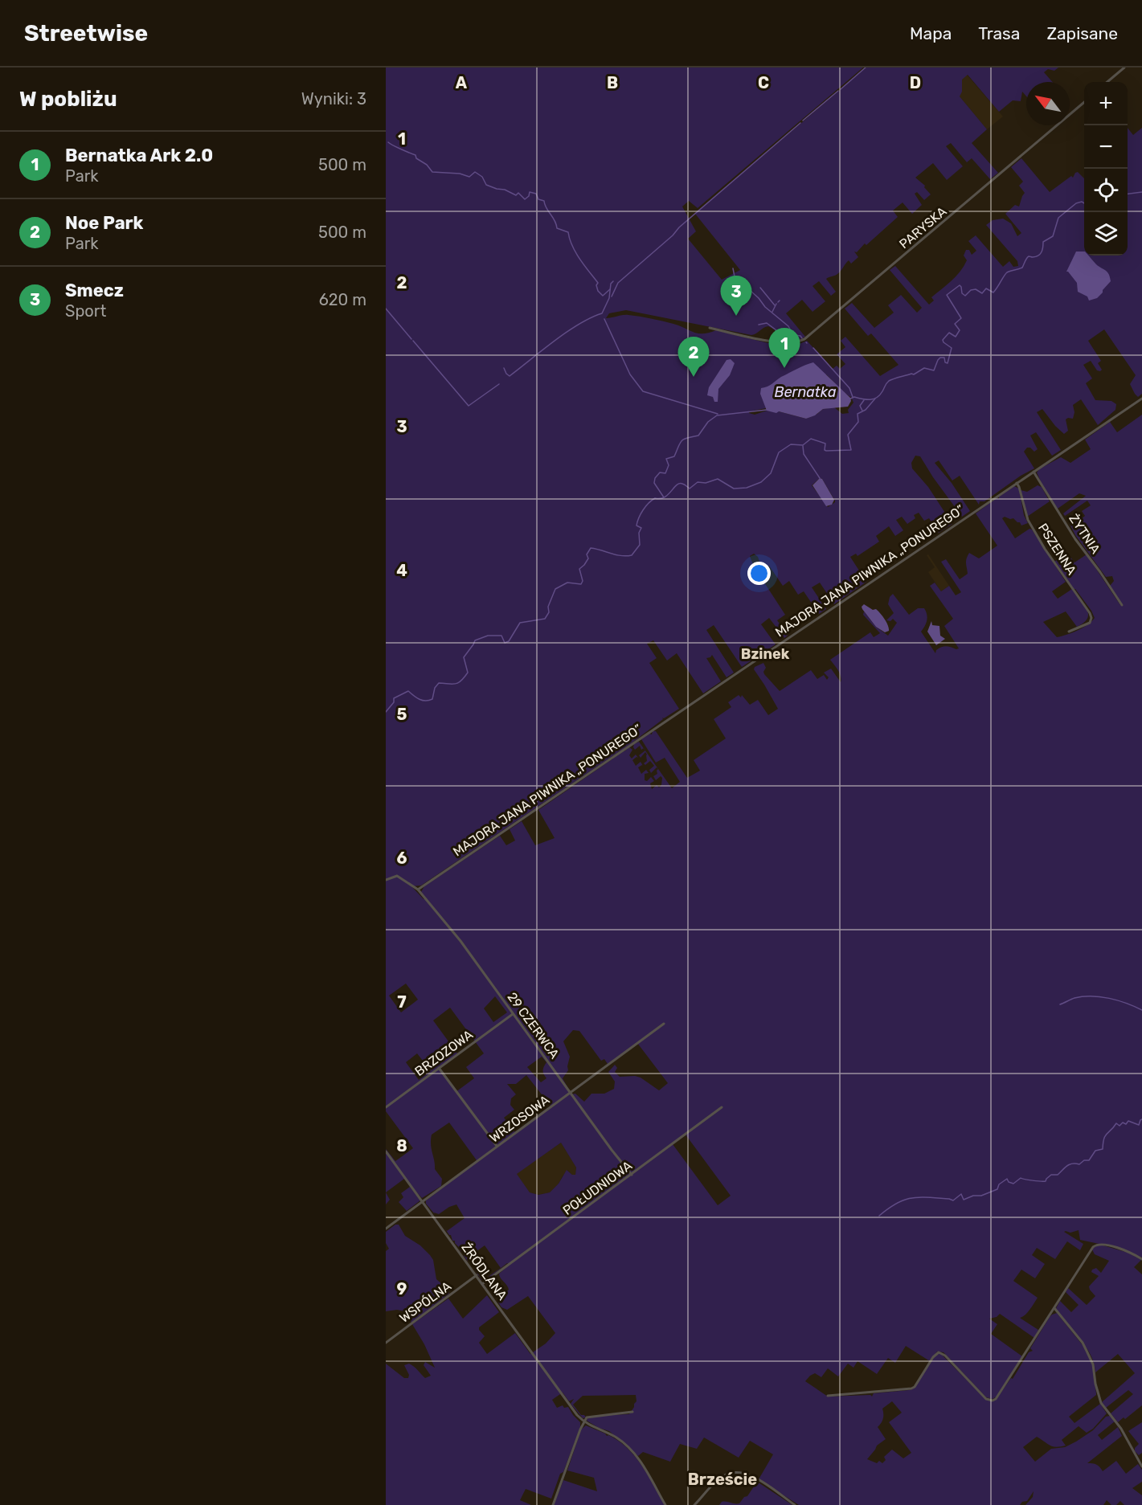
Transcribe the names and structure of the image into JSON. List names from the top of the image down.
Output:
{
  "streets": {
    "street": [
      "PARYSKA",
      "ŻYTNIA",
      "PSZENNA",
      "MAJORA JANA PIWNIKA „PONUREGO”",
      "29 CZERWCA",
      "BRZOZOWA",
      "WRZOSOWA",
      "POŁUDNIOWA",
      "ŹRÓDLANA",
      "WSPÓLNA"
    ]
  },
  "crossings": [
    ["ŻYTNIA", "MAJORA JANA PIWNIKA „PONUREGO”"],
    ["PSZENNA", "MAJORA JANA PIWNIKA „PONUREGO”"],
    ["MAJORA JANA PIWNIKA „PONUREGO”", "29 CZERWCA"],
    ["29 CZERWCA", "BRZOZOWA"],
    ["29 CZERWCA", "WRZOSOWA"],
    ["29 CZERWCA", "POŁUDNIOWA"],
    ["WRZOSOWA", "ŹRÓDLANA"],
    ["POŁUDNIOWA", "ŹRÓDLANA"],
    ["ŹRÓDLANA", "WSPÓLNA"]
  ],
  "districts": ["Bzinek", "Brzeście"],
  "water": ["Bernatka"],
  "north": "top left",
  "page": {
    "header": "Streetwise",
    "nav": ["Mapa", "Trasa", "Zapisane"],
    "heading": ["W pobliżu", "Wyniki: 3"],
    "map_buttons": ["+", "−"],
    "list": [
      {
        "mark": "1",
        "name": "Bernatka Ark 2.0",
        "note": "Park",
        "value": "500 m"
      },
      {
        "mark": "2",
        "name": "Noe Park",
        "note": "Park",
        "value": "500 m"
      },
      {
        "mark": "3",
        "name": "Smecz",
        "note": "Sport",
        "value": "620 m"
      }
    ],
    "pins": ["3", "1", "2"]
  },
  "grid": {
    "columns": [
      "A",
      "B",
      "C",
      "D"
    ],
    "rows": [
      "1",
      "2",
      "3",
      "4",
      "5",
      "6",
      "7",
      "8",
      "9"
    ]
  }
}
